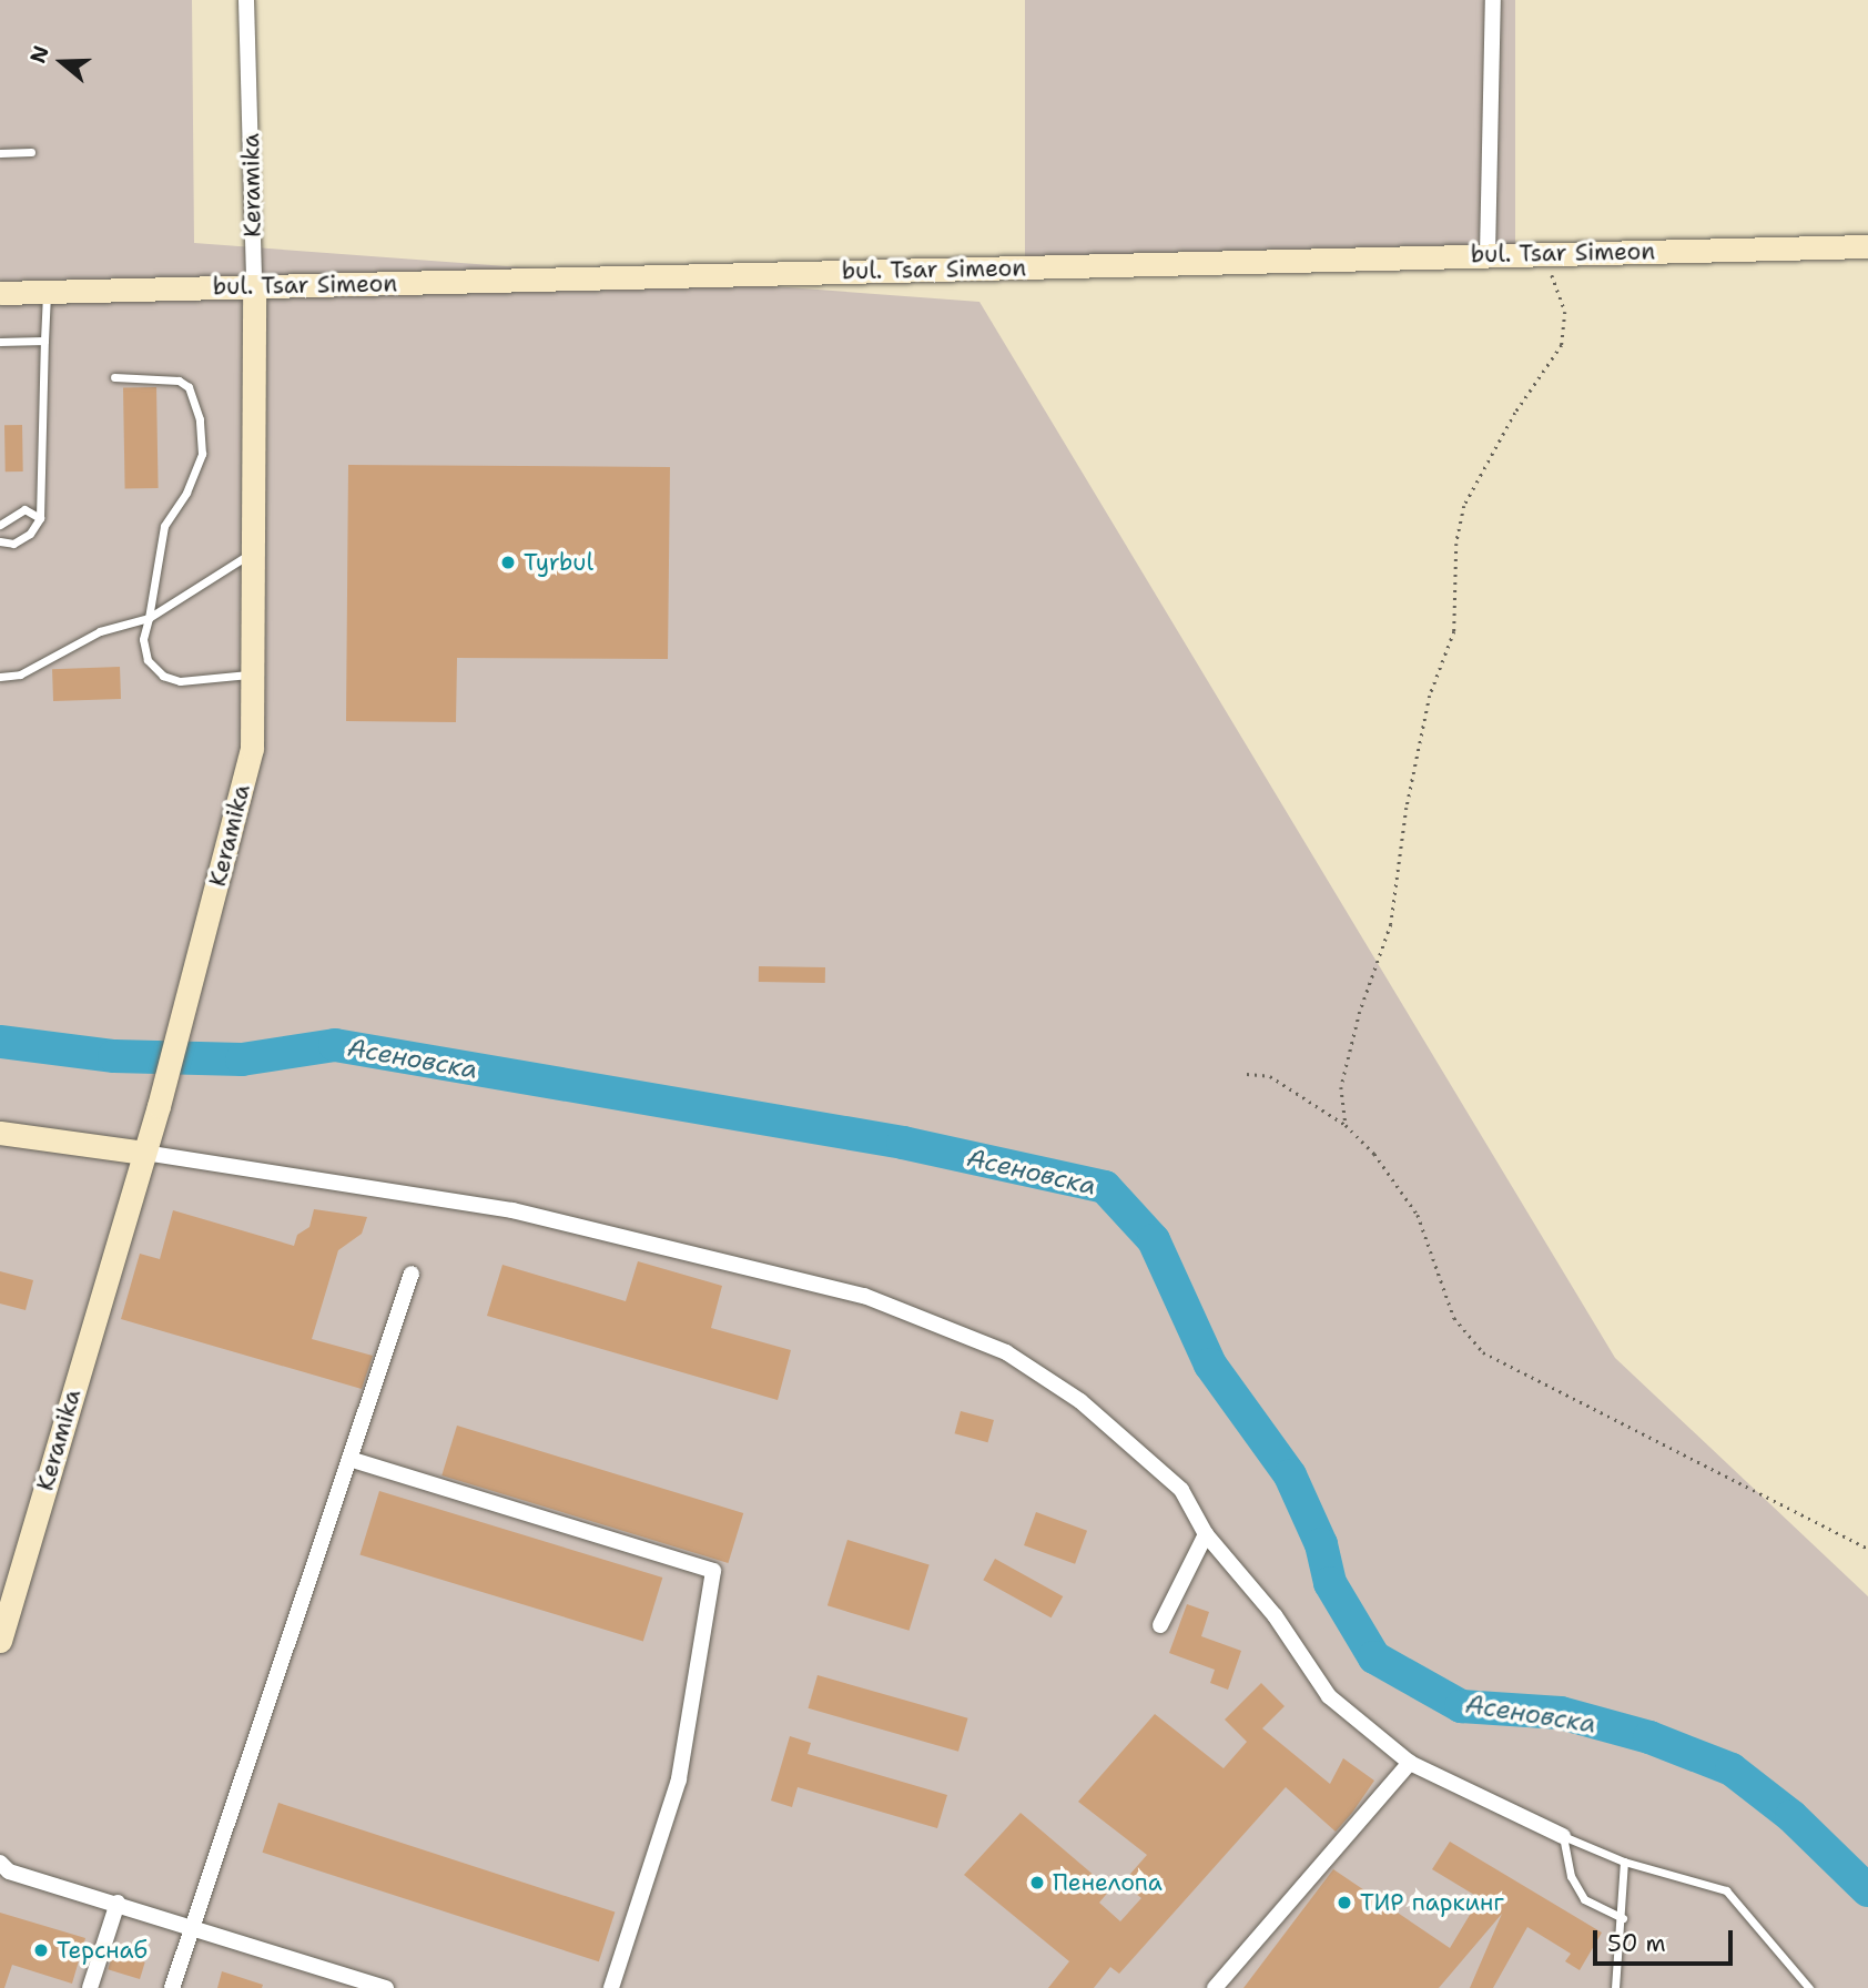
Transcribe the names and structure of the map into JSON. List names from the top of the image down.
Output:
{
  "streets": {
    "main road": ["Keramika", "bul. Tsar Simeon"]
  },
  "crossings": [
    ["Keramika", "bul. Tsar Simeon"]
  ],
  "water": ["Асеновска"],
  "places": [
    "Tyrbul",
    "Пенелопа",
    "ТИР паркинг",
    "Терснаб"
  ],
  "scale_bar": "50 m",
  "north": "left"
}
